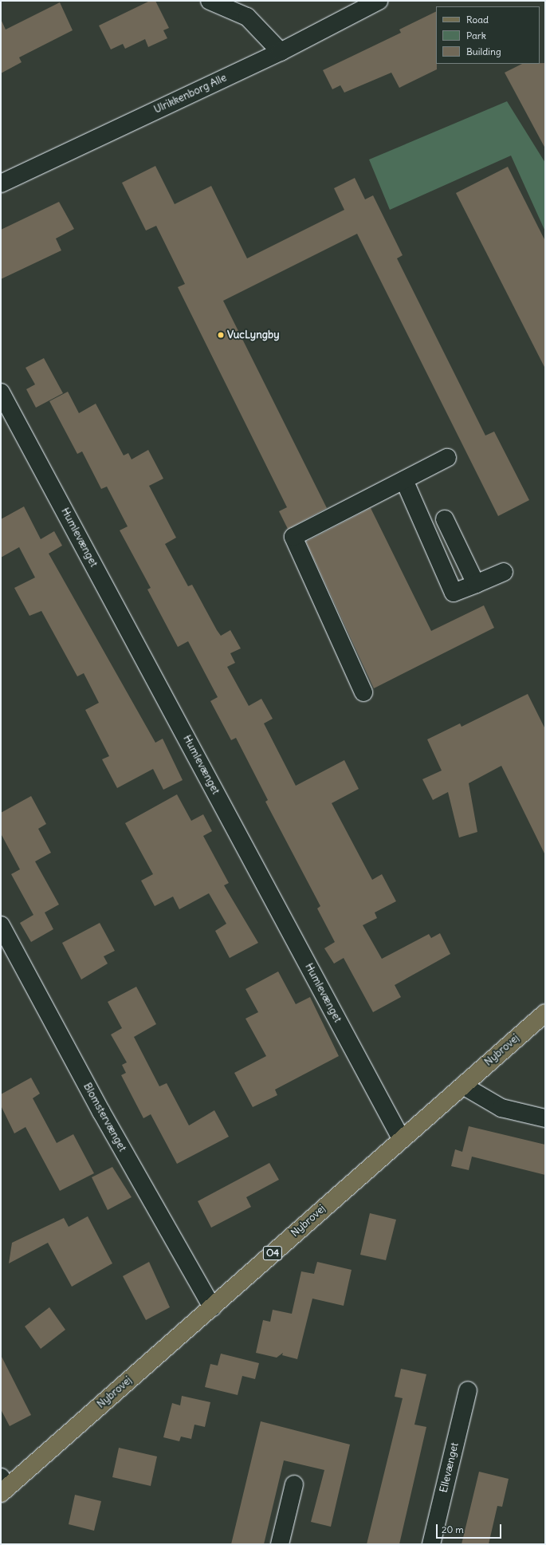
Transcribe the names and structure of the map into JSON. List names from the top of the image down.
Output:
{
  "streets": {
    "main road": ["Nybrovej", "O4"],
    "street": [
      "Ulrikkenborg Alle",
      "Humlevænget",
      "Blomstervænget",
      "Ellevænget"
    ]
  },
  "crossings": [
    ["Humlevænget", "Nybrovej"],
    ["Nybrovej", "Blomstervænget"]
  ],
  "places": ["VucLyngby"],
  "legend": ["Road", "Park", "Building"],
  "scale_bar": "20 m"
}
